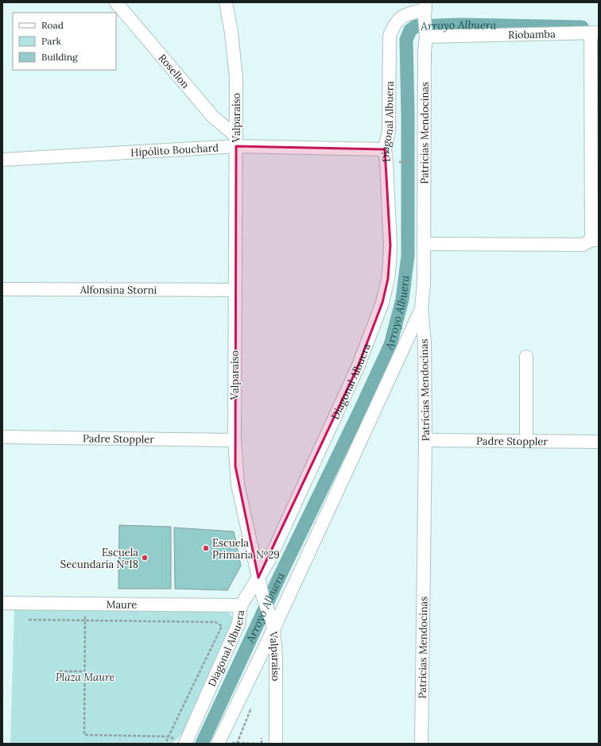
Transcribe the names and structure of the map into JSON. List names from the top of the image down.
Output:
{
  "streets": {
    "street": [
      "Riobamba",
      "Rosellon",
      "Valparaíso",
      "Diagonal Albuera",
      "Patricias Mendocinas",
      "Hipólito Bouchard",
      "Alfonsina Storni",
      "Padre Stoppler",
      "Maure"
    ]
  },
  "crossings": [
    ["Riobamba", "Patricias Mendocinas"],
    ["Rosellon", "Valparaíso"],
    ["Rosellon", "Hipólito Bouchard"],
    ["Valparaíso", "Diagonal Albuera"],
    ["Valparaíso", "Hipólito Bouchard"],
    ["Valparaíso", "Alfonsina Storni"],
    ["Valparaíso", "Padre Stoppler"],
    ["Diagonal Albuera", "Patricias Mendocinas"],
    ["Diagonal Albuera", "Hipólito Bouchard"],
    ["Diagonal Albuera", "Maure"],
    ["Patricias Mendocinas", "Padre Stoppler"]
  ],
  "water": ["Arroyo Albuera"],
  "parks": ["Plaza Maure"],
  "places": ["Escuela Primaria Nº29", "Escuela Secundaria Nº18"],
  "legend": ["Road", "Park", "Building"]
}
